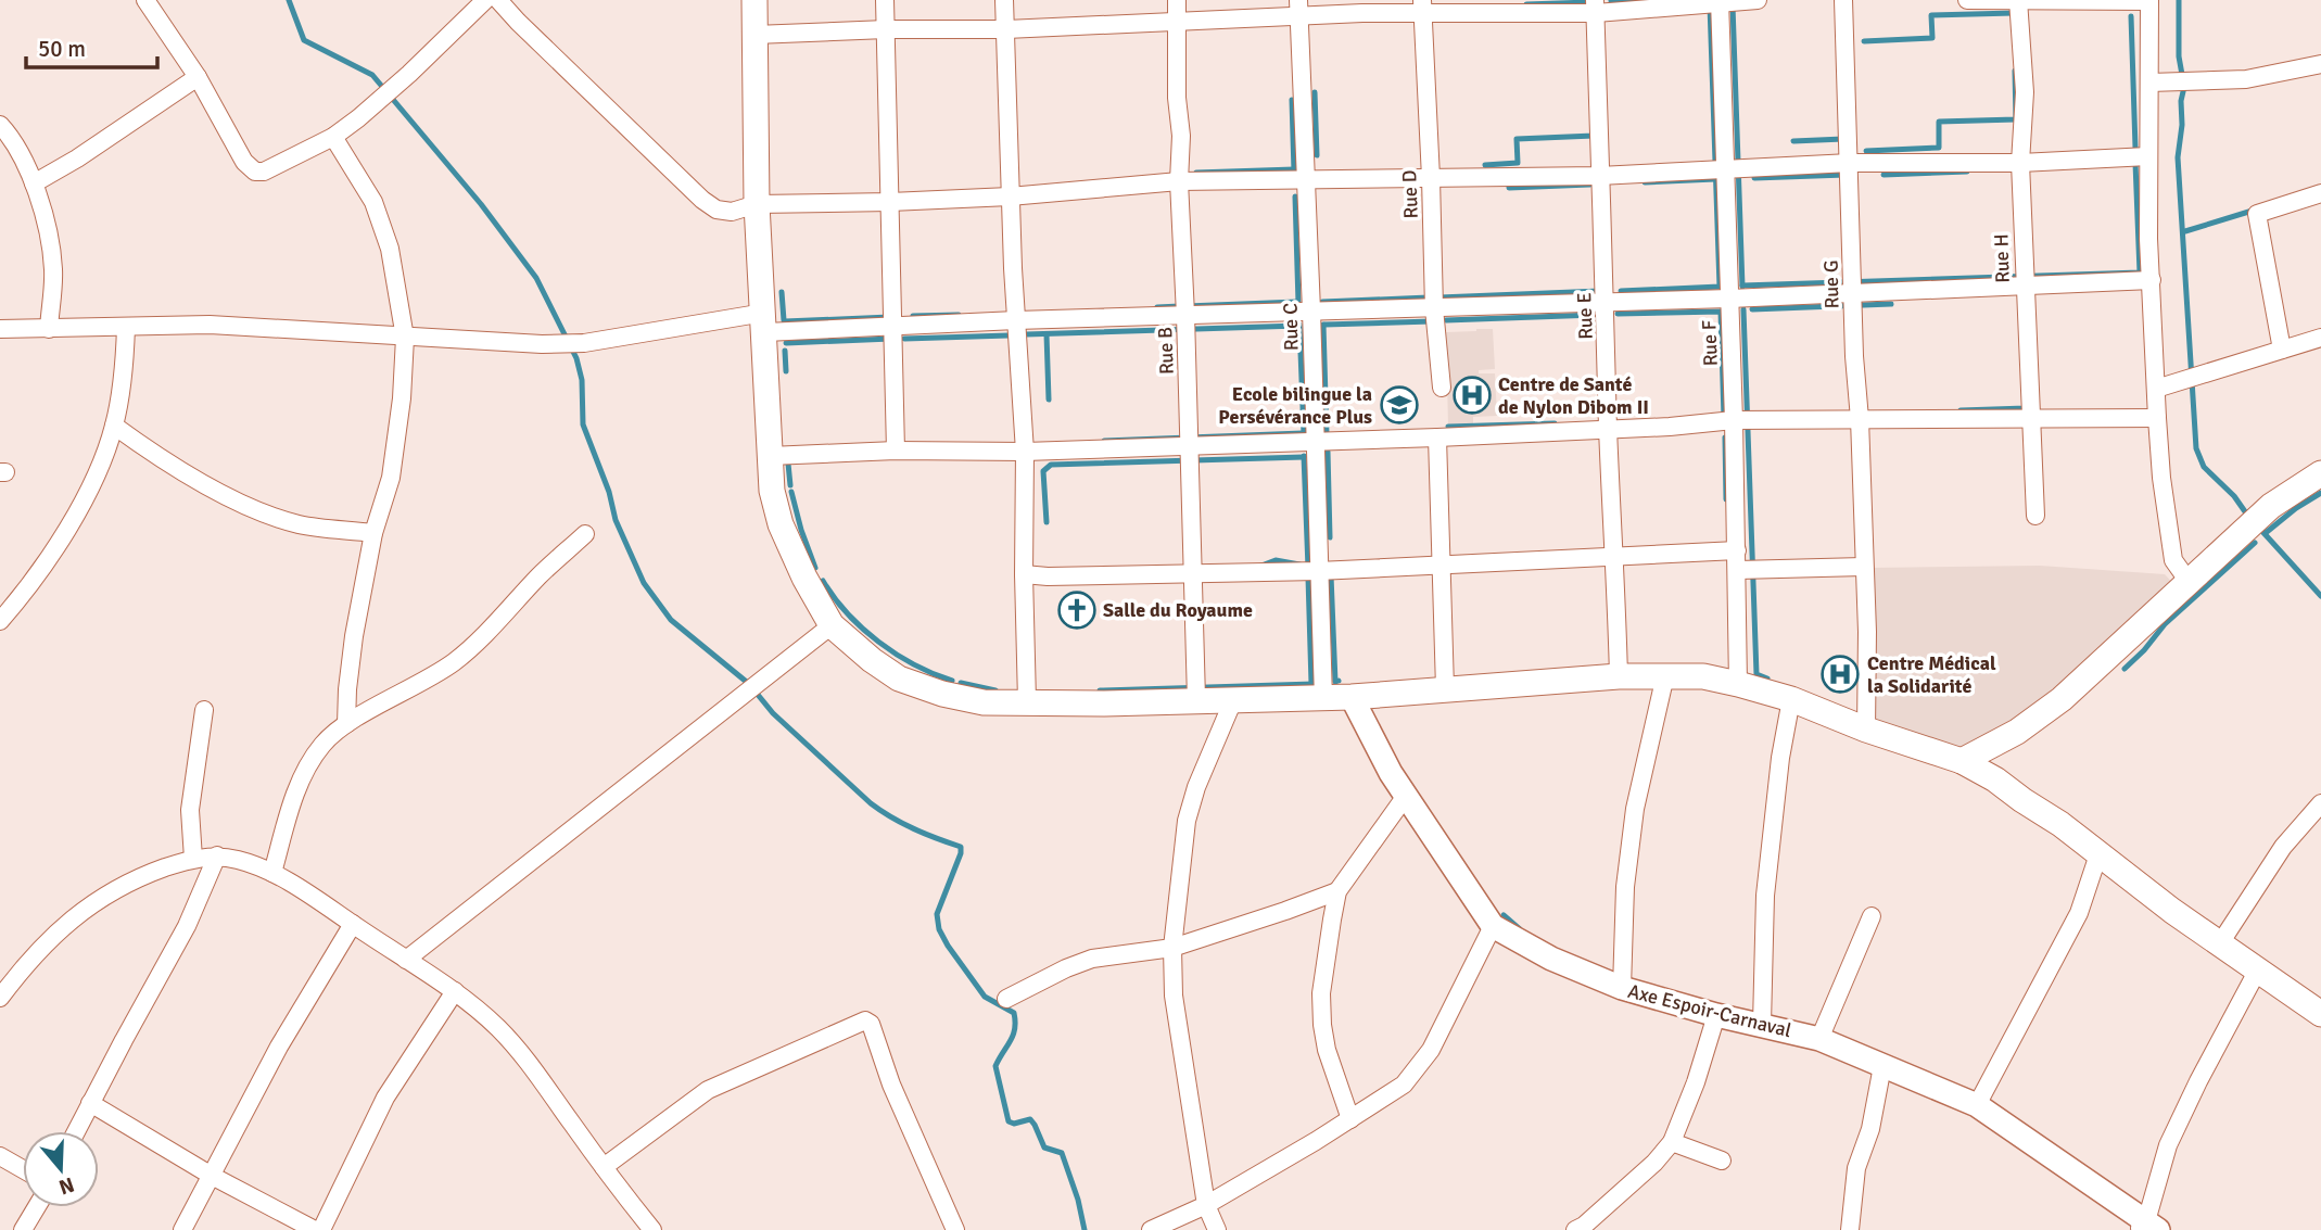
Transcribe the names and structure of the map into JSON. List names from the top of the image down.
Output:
{
  "streets": {
    "street": [
      "Rue D",
      "Rue H",
      "Rue G",
      "Rue E",
      "Rue C",
      "Rue F",
      "Rue B",
      "Axe Espoir-Carnaval"
    ]
  },
  "places": {
    "hospital": ["Centre de Santé de Nylon Dibom II", "Centre Médical la Solidarité"],
    "school or university": ["Ecole bilingue la Persévérance Plus"],
    "church": ["Salle du Royaume"]
  },
  "scale_bar": "50 m",
  "north": "bottom"
}
